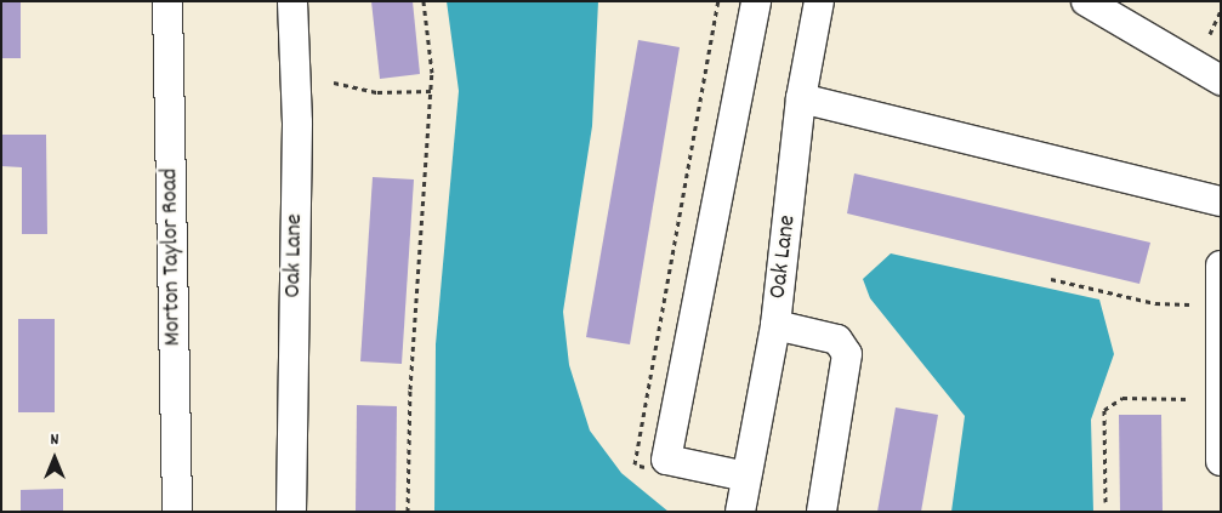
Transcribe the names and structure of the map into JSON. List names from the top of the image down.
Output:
{
  "streets": {
    "street": ["Oak Lane", "Morton Taylor Road"]
  },
  "north": "top"
}
